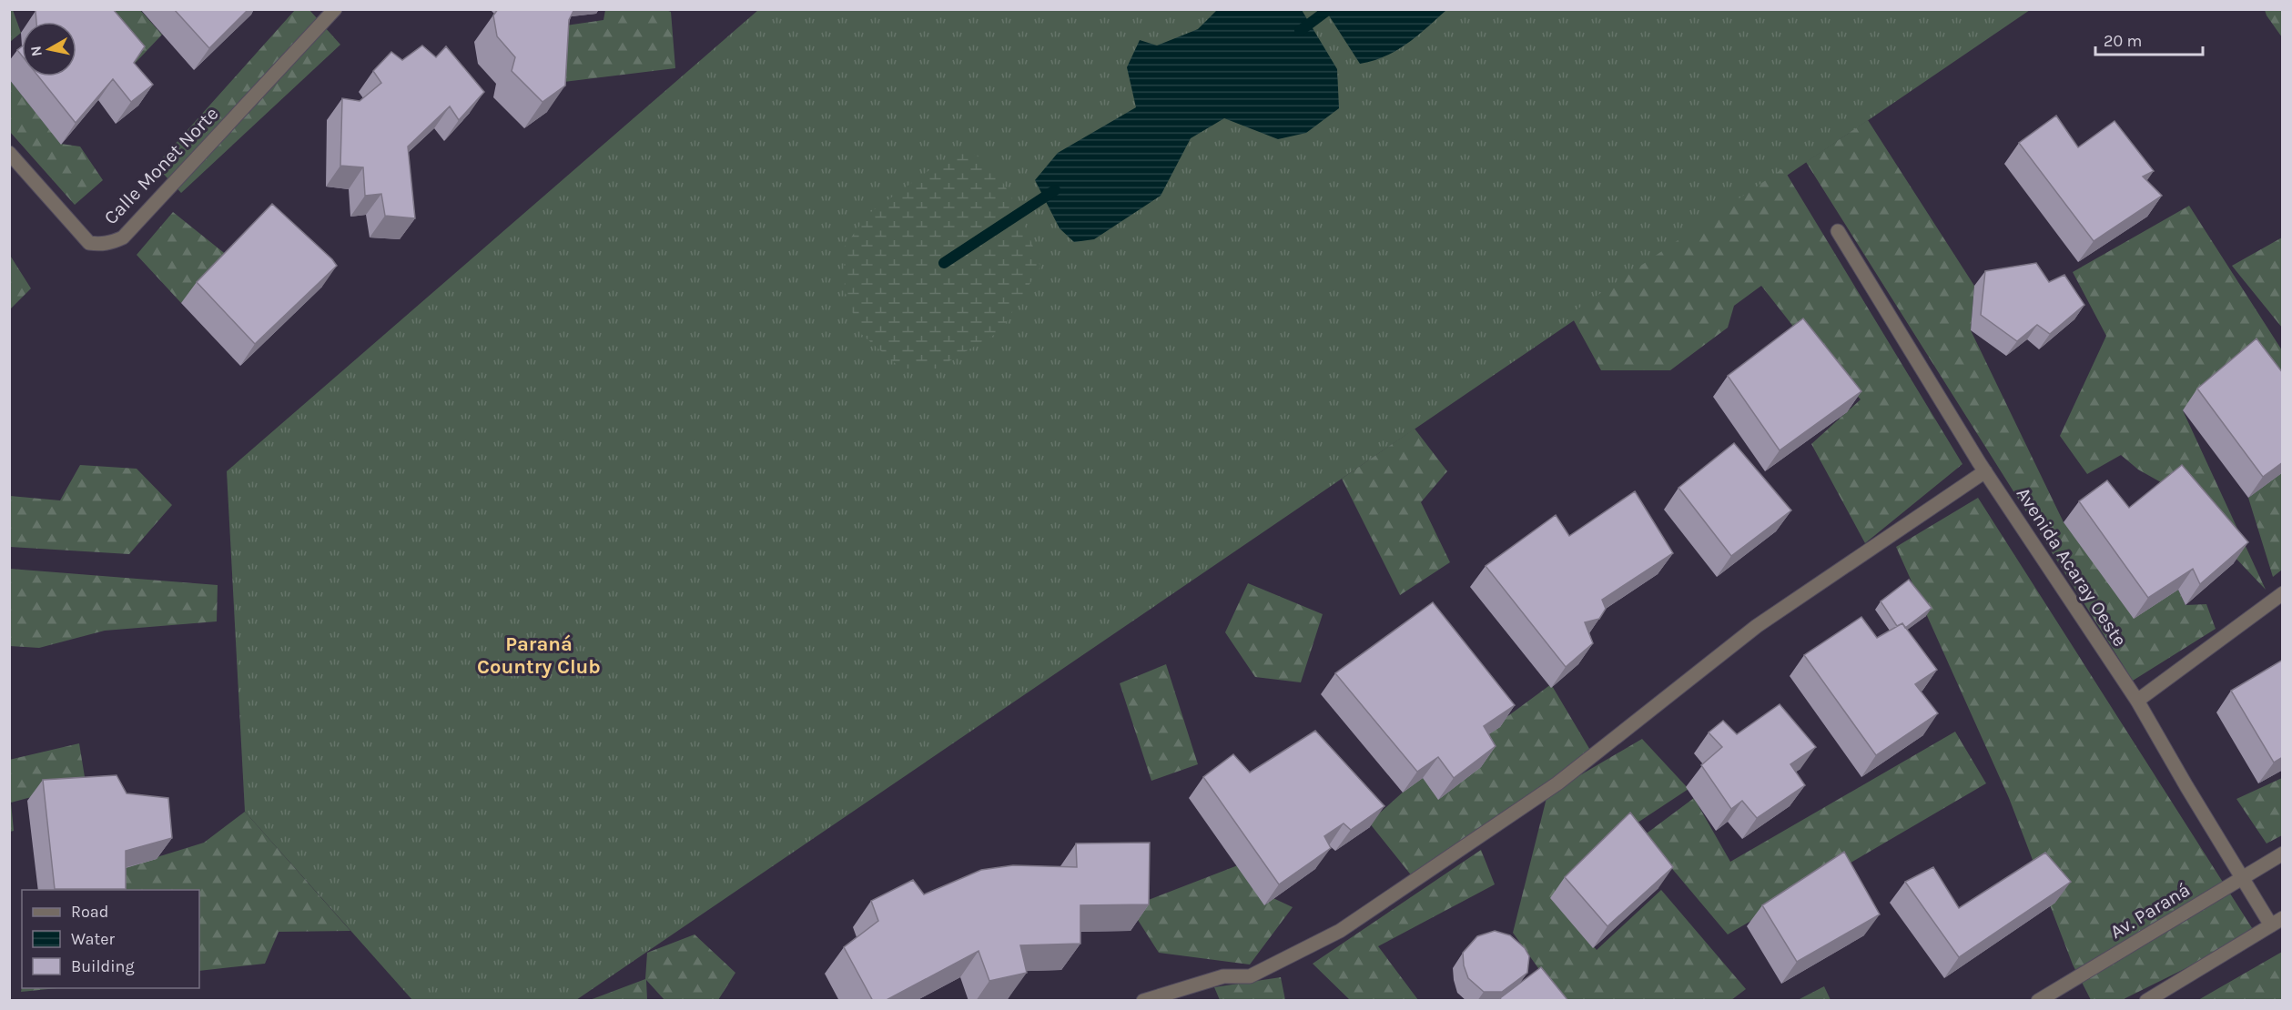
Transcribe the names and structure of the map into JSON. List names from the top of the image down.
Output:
{
  "streets": {
    "street": ["Calle Monet Norte", "Avenida Acaray Oeste", "Av. Paraná"]
  },
  "crossings": [
    ["Avenida Acaray Oeste", "Av. Paraná"]
  ],
  "districts": ["Paraná Country Club"],
  "legend": ["Road", "Water", "Building"],
  "scale_bar": "20 m",
  "north": "left"
}
